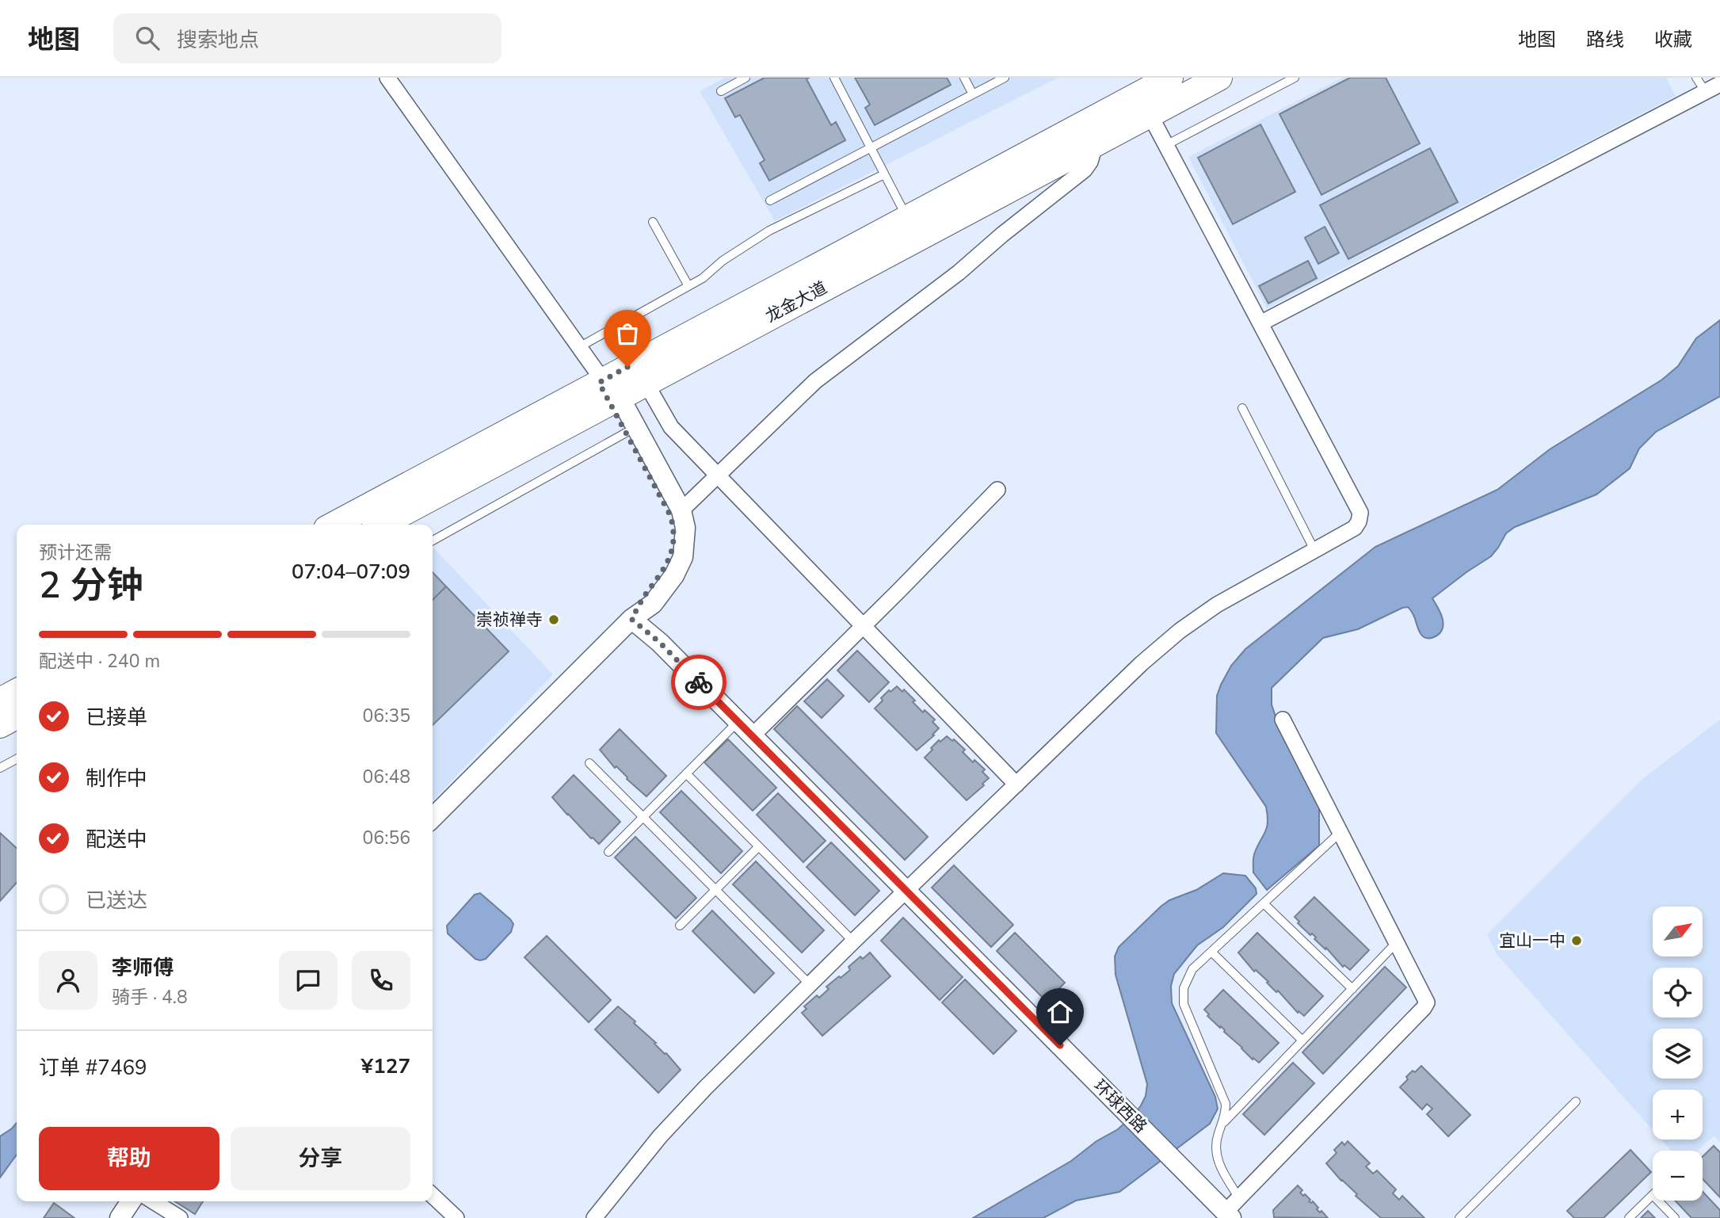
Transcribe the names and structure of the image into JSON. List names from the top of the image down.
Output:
{
  "streets": {
    "main road": ["龙金大道"],
    "street": ["环球西路"]
  },
  "places": ["崇祯禅寺", "宜山一中"],
  "north": "top right",
  "page": {
    "header": "地图",
    "search": "搜索地点",
    "nav": ["地图", "路线", "收藏"],
    "heading": ["2 分钟", "预计还需", "07:04–07:09"],
    "panel": [
      "李师傅",
      "骑手 · 4.8",
      "订单 #7469",
      "¥127"
    ],
    "bar": "配送中 · 240 m",
    "list": [
      ["已接单", "06:35"],
      ["制作中", "06:48"],
      ["配送中", "06:56"],
      "已送达"
    ],
    "map_buttons": ["+", "−"],
    "buttons": ["帮助", "分享"]
  }
}
